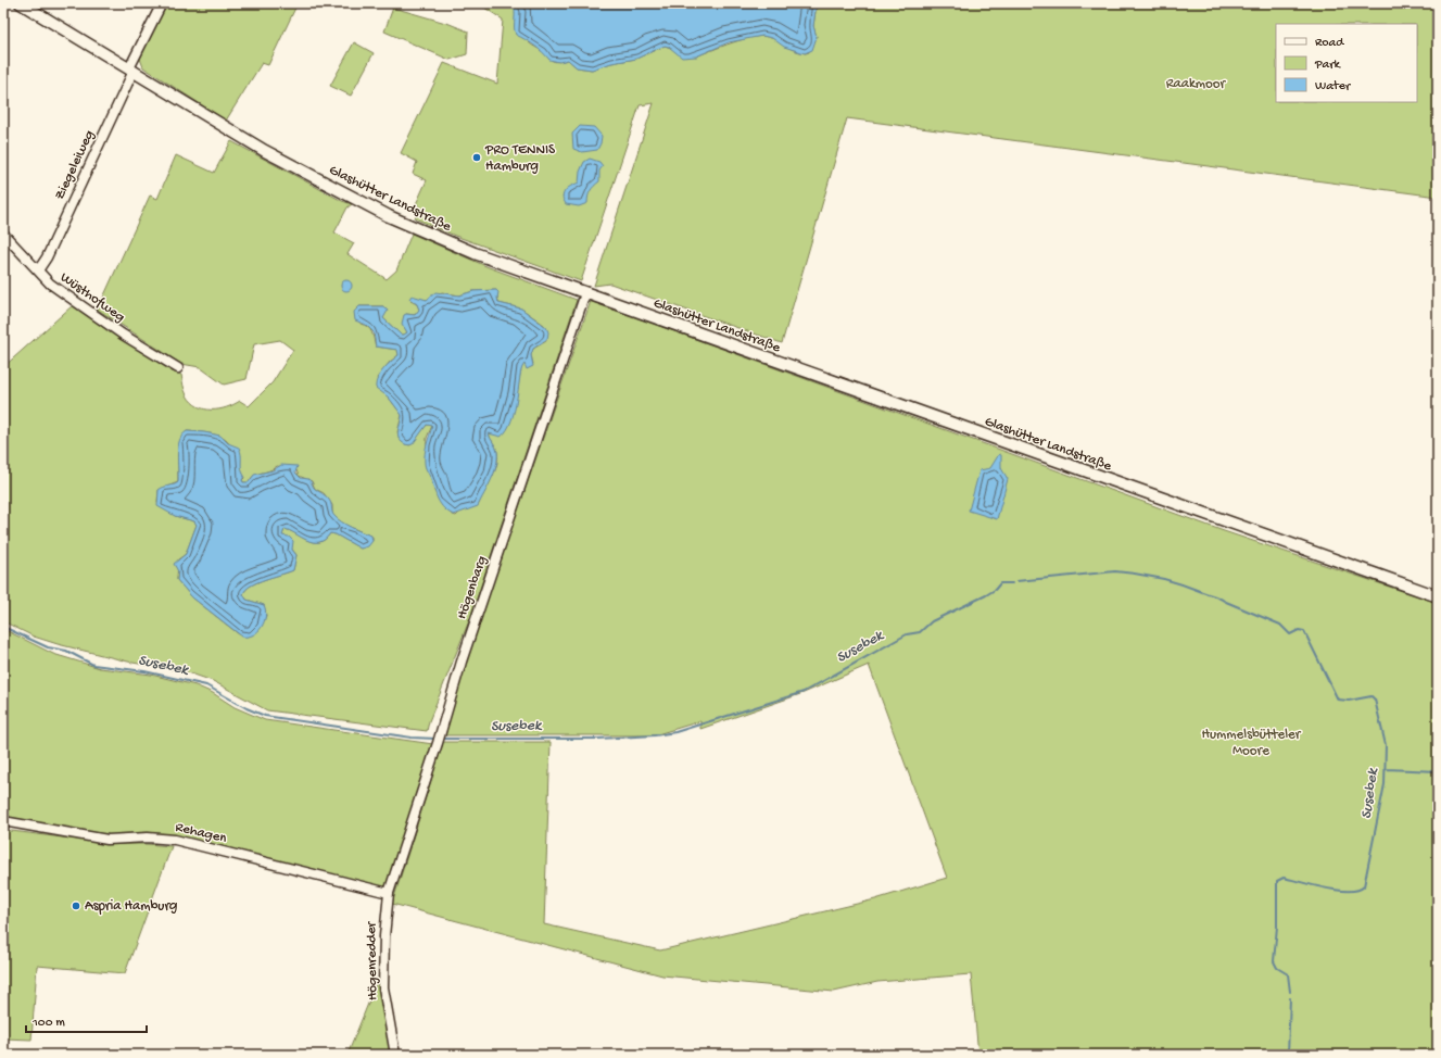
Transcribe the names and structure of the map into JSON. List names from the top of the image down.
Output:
{
  "streets": {
    "street": [
      "Ziegeleiweg",
      "Glashütter Landstraße",
      "Wüsthofweg",
      "Högenbarg",
      "Rehagen",
      "Högenredder"
    ]
  },
  "crossings": [
    ["Ziegeleiweg", "Glashütter Landstraße"],
    ["Ziegeleiweg", "Wüsthofweg"],
    ["Glashütter Landstraße", "Högenbarg"],
    ["Högenbarg", "Rehagen"],
    ["Högenbarg", "Högenredder"],
    ["Rehagen", "Högenredder"]
  ],
  "water": ["Susebek"],
  "parks": ["Raakmoor", "Hummelsbütteler Moore"],
  "places": ["PRO TENNIS Hamburg", "Aspria Hamburg"],
  "legend": ["Road", "Park", "Water"],
  "scale_bar": "100 m"
}
